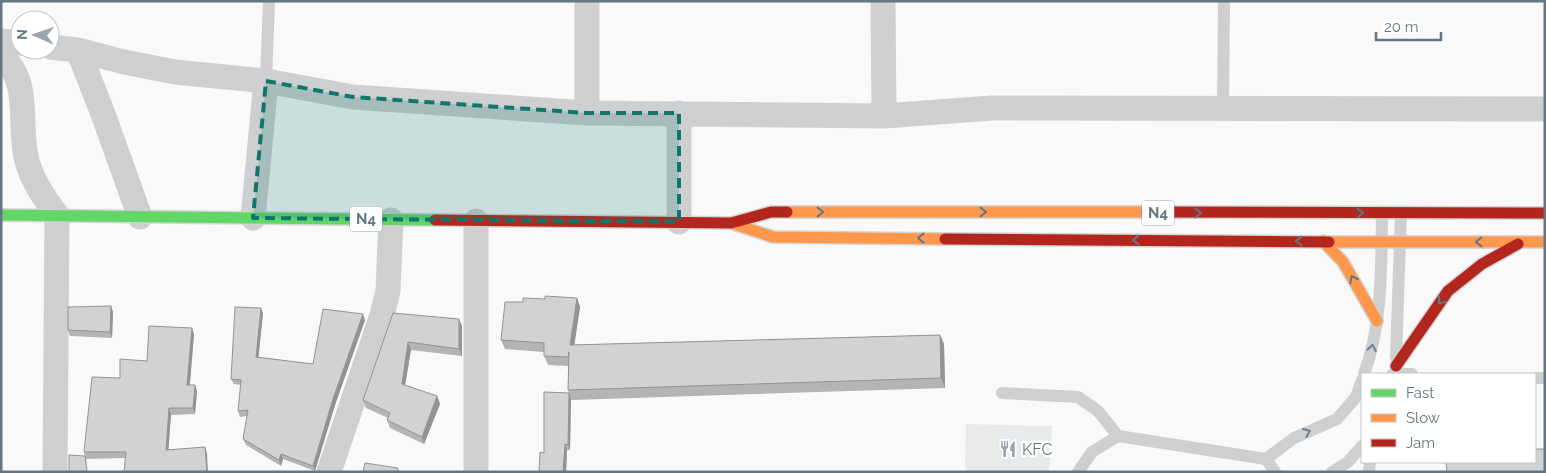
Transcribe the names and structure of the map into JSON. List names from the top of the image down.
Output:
{
  "streets": {
    "highway": ["N4"]
  },
  "places": {
    "restaurant": ["KFC"]
  },
  "legend": ["Fast", "Slow", "Jam"],
  "scale_bar": "20 m",
  "north": "left"
}
